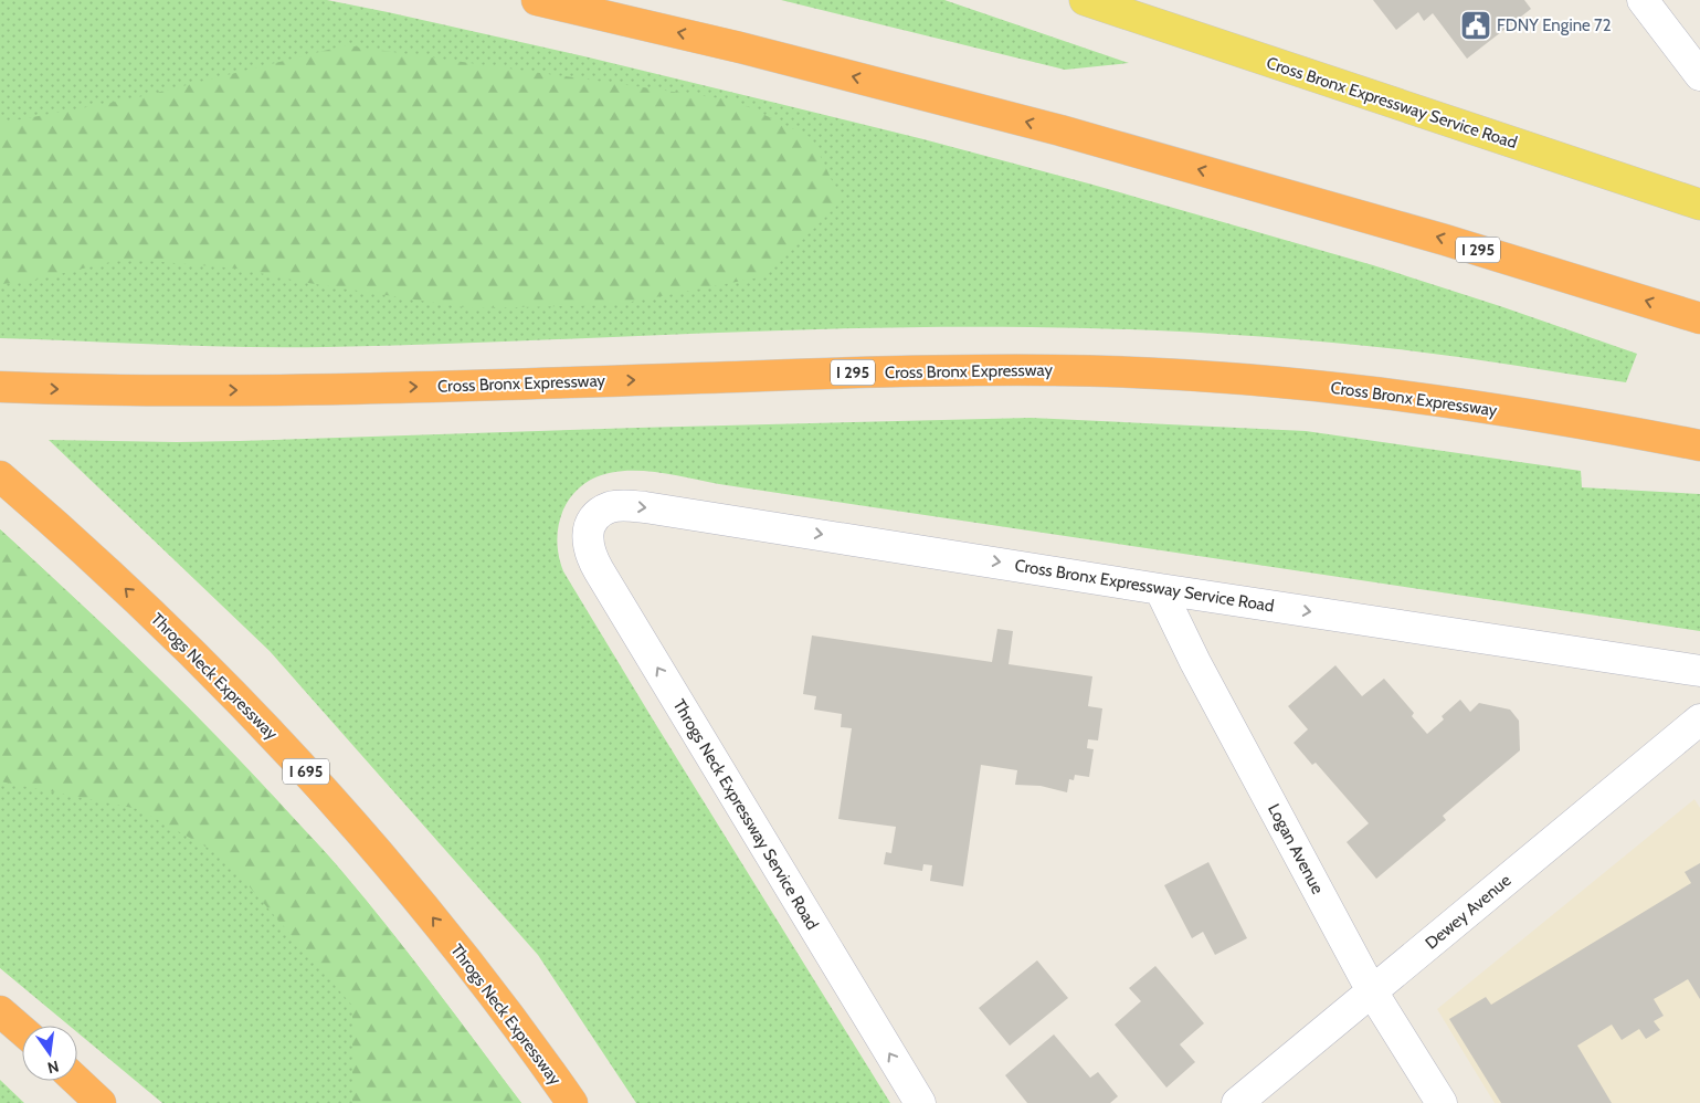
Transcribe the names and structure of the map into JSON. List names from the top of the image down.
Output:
{
  "streets": {
    "highway": [
      "I 295",
      "Cross Bronx Expressway",
      "Throgs Neck Expressway",
      "I 695"
    ],
    "main road": ["Cross Bronx Expressway Service Road"],
    "street": ["Throgs Neck Expressway Service Road", "Logan Avenue", "Dewey Avenue"]
  },
  "crossings": [
    ["Cross Bronx Expressway Service Road", "Throgs Neck Expressway Service Road"],
    ["Cross Bronx Expressway Service Road", "Logan Avenue"],
    ["Logan Avenue", "Dewey Avenue"]
  ],
  "one_way": ["Cross Bronx Expressway Service Road", "Throgs Neck Expressway", "Throgs Neck Expressway Service Road"],
  "places": {
    "public building": ["FDNY Engine 72"]
  },
  "north": "bottom"
}
